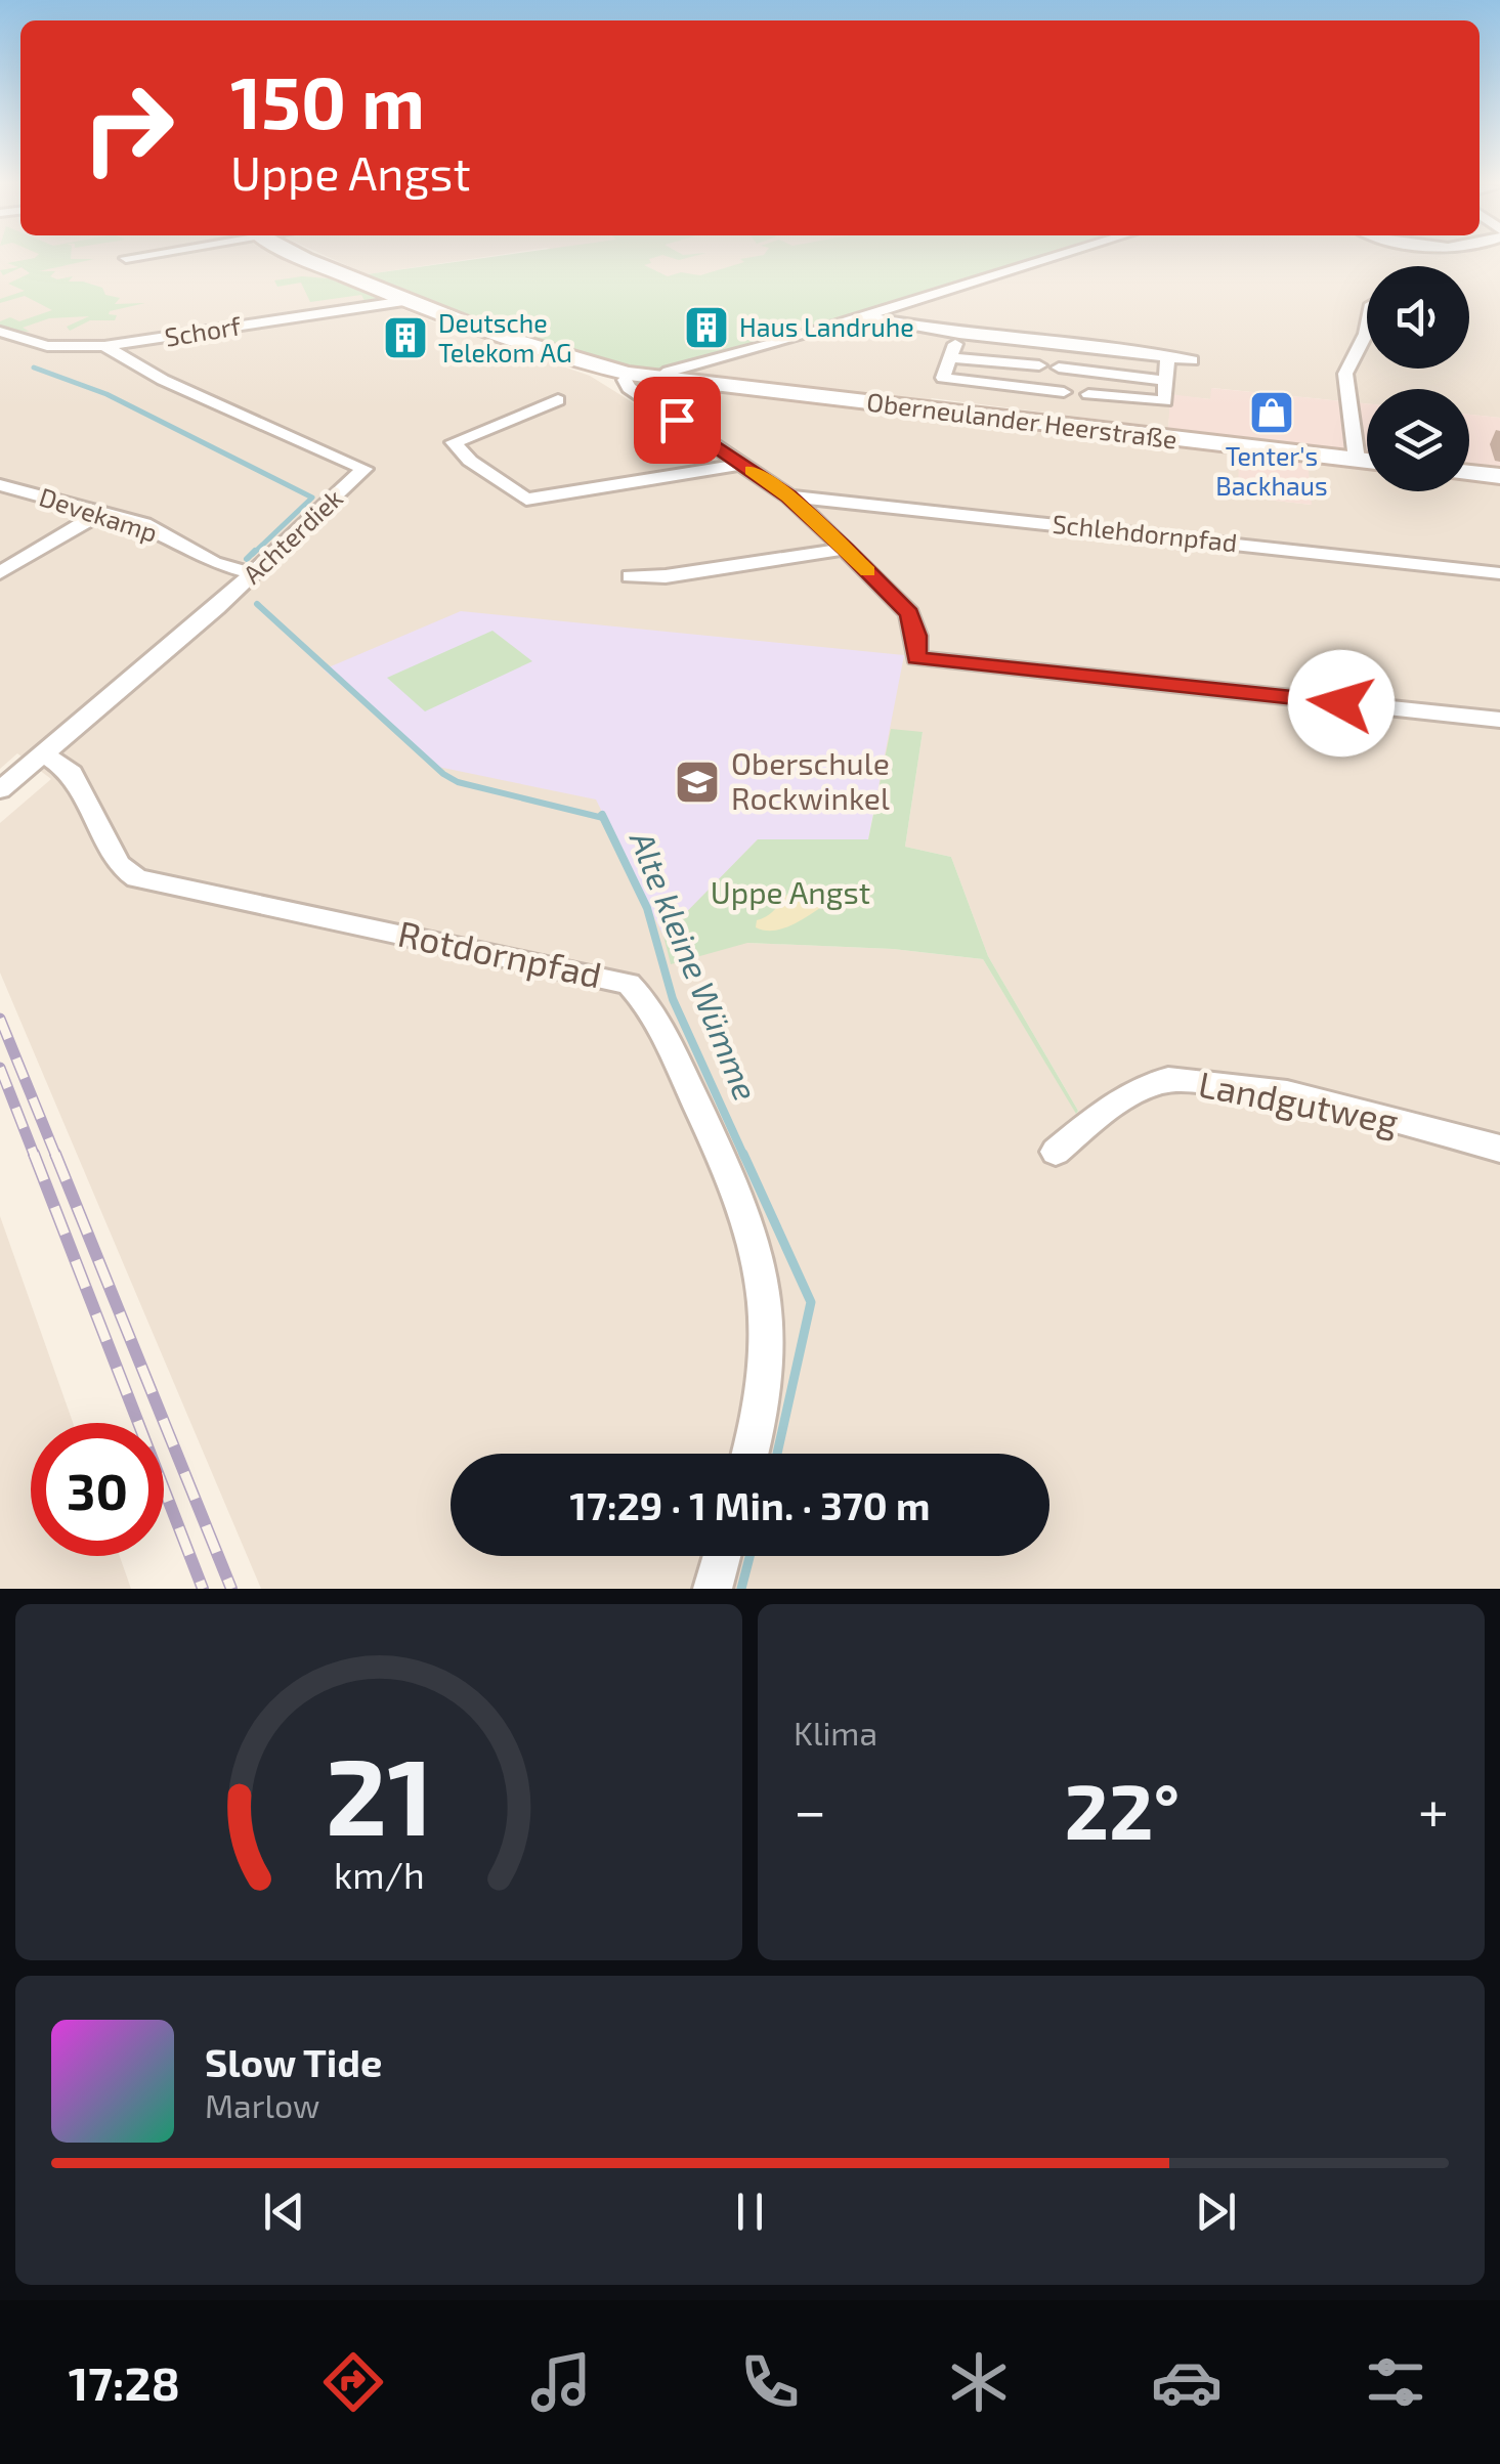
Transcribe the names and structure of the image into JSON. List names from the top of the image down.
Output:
{
  "streets": {
    "main road": ["Oberneulander Heerstraße"],
    "street": [
      "Schorf",
      "Devekamp",
      "Schlehdornpfad",
      "Achterdiek",
      "Rotdornpfad",
      "Landgutweg"
    ]
  },
  "crossings": [
    ["Schorf", "Oberneulander Heerstraße"],
    ["Schorf", "Achterdiek"],
    ["Devekamp", "Achterdiek"],
    ["Achterdiek", "Rotdornpfad"]
  ],
  "water": ["Alte kleine Wümme"],
  "parks": ["Uppe Angst"],
  "places": {
    "building": ["Haus Landruhe", "Deutsche Telekom AG"],
    "shop": ["Tenter's Backhaus"],
    "school or university": ["Oberschule Rockwinkel"]
  },
  "page": {
    "turn": ["150 m", "Uppe Angst"],
    "limit": "30",
    "trip": "17:29 · 1 Min. · 370 m",
    "tile": "Klima",
    "heat": ["−", "22°", "+"],
    "song": ["Slow Tide", "Marlow"],
    "tabs": "17:28",
    "gauge": ["21", "km/h"]
  }
}
